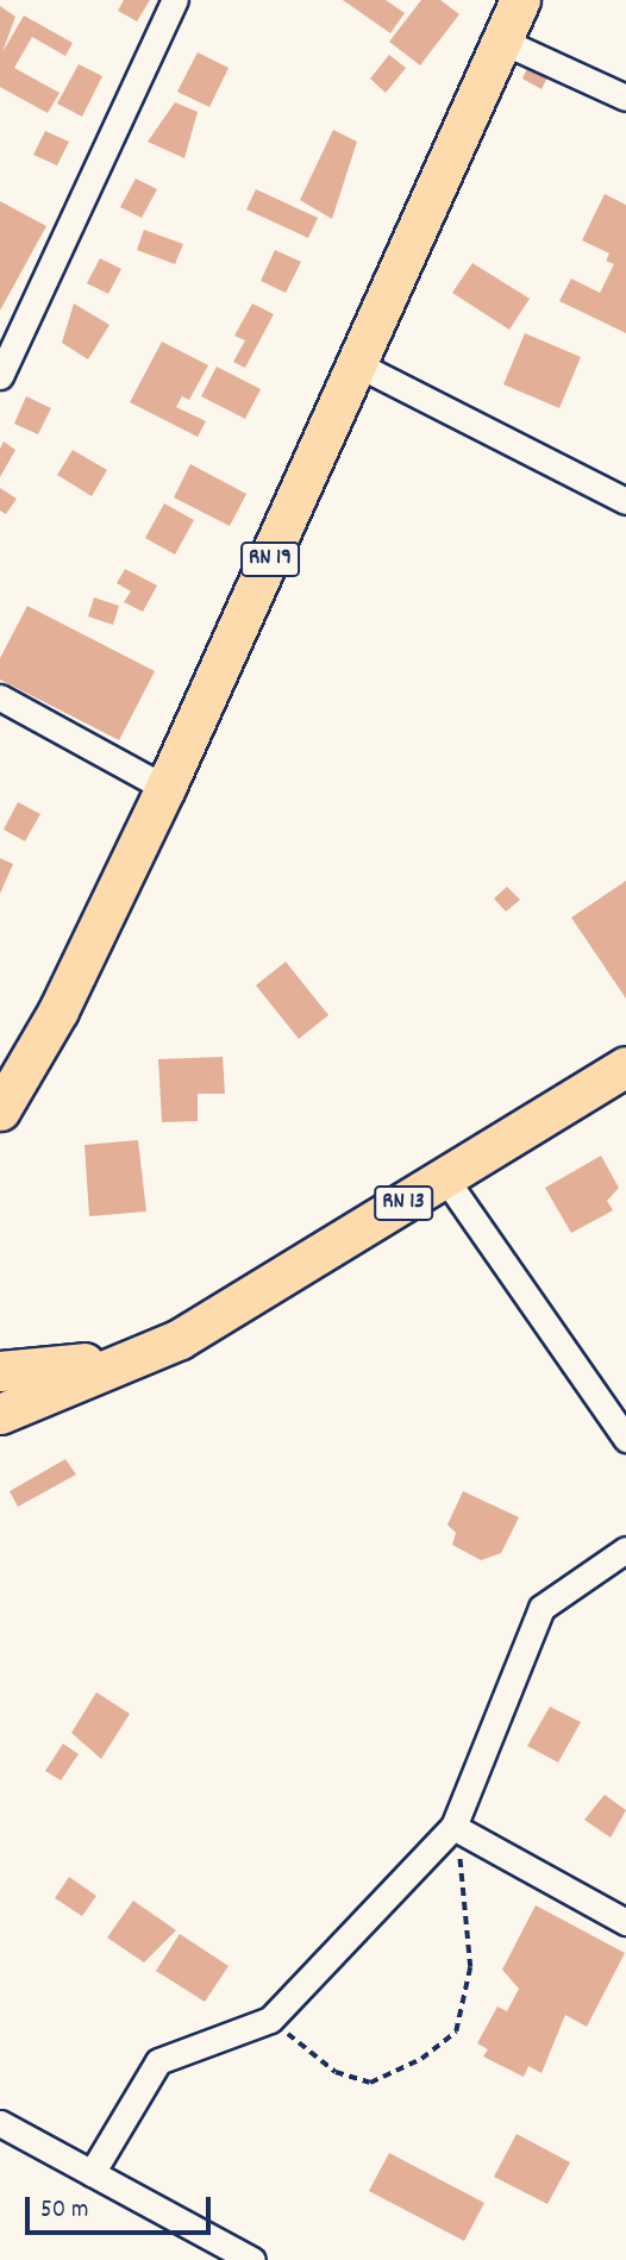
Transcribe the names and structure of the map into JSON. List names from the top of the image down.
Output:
{
  "streets": {
    "main road": ["RN 19", "RN 13"]
  },
  "scale_bar": "50 m"
}
